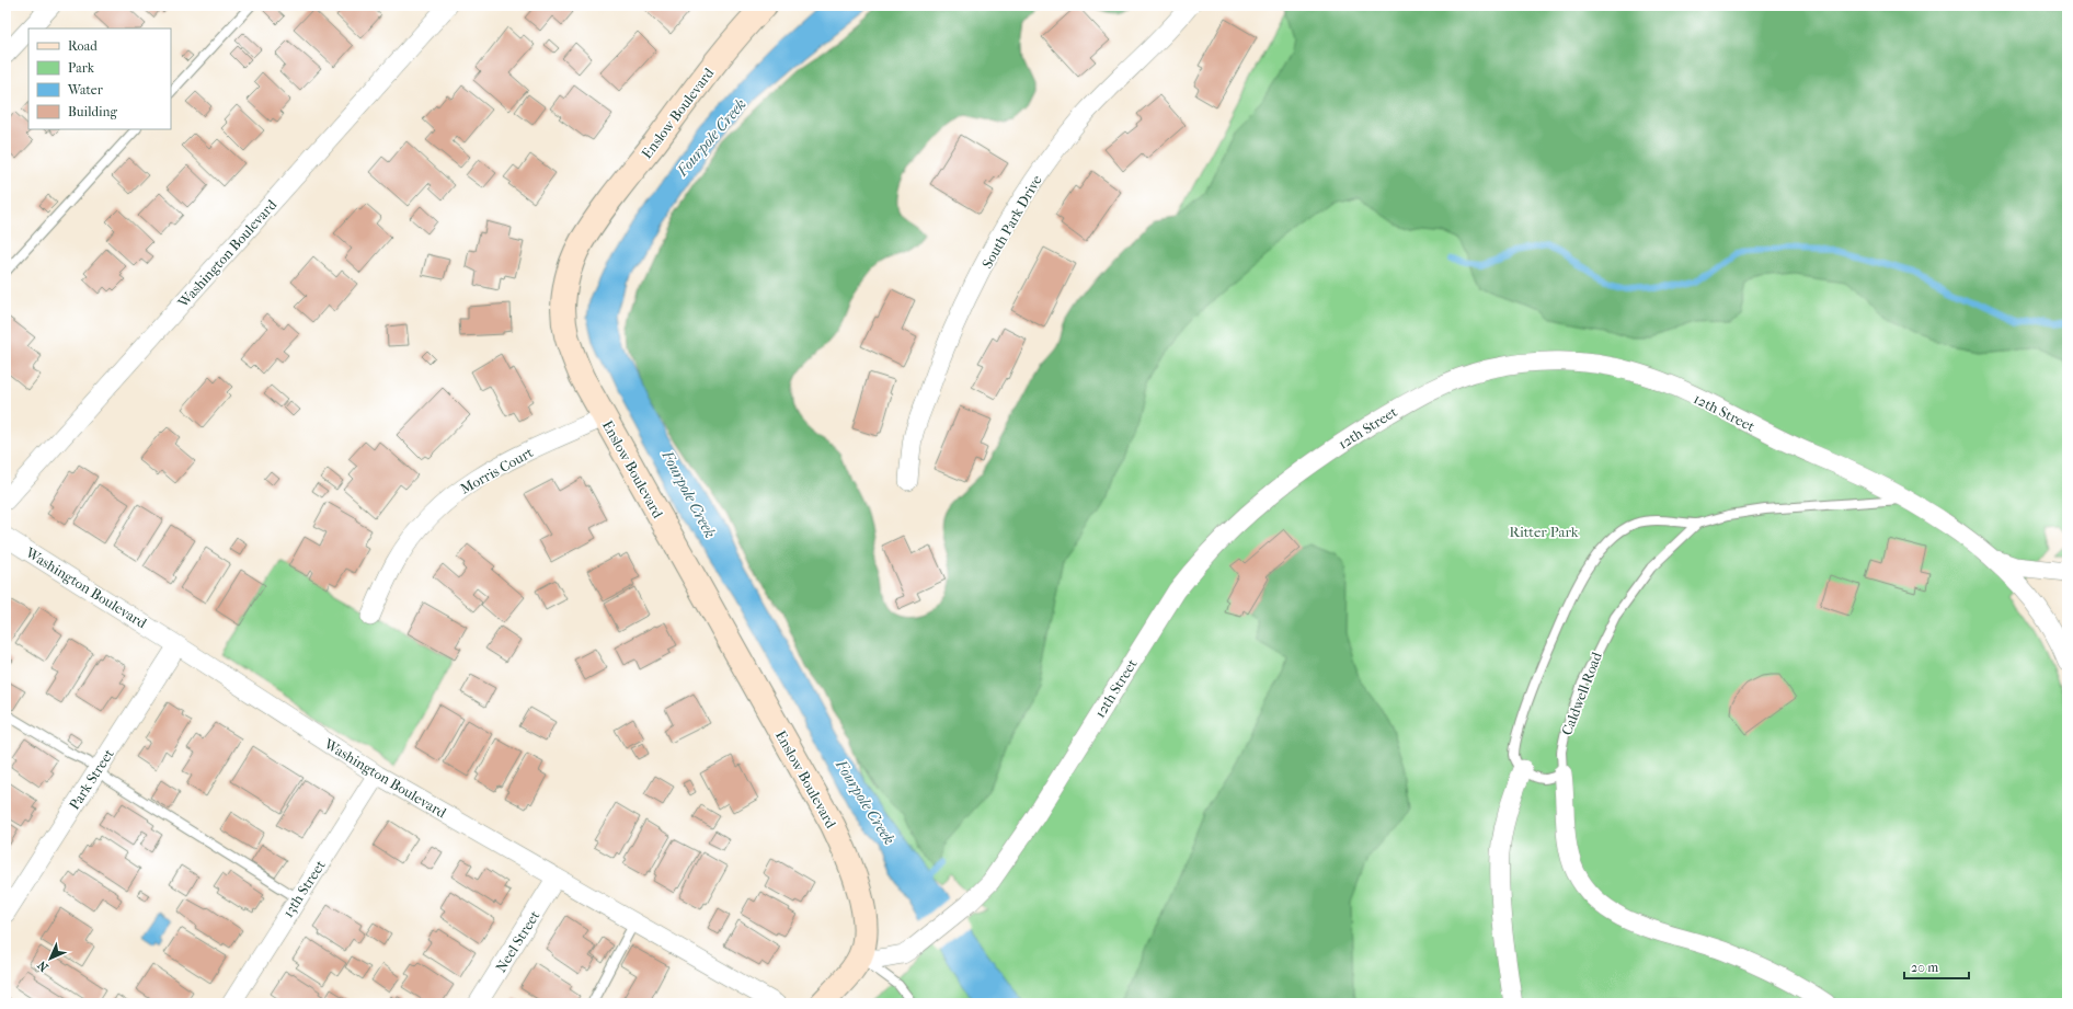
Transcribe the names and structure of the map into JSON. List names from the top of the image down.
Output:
{
  "streets": {
    "street": [
      "Enslow Boulevard",
      "South Park Drive",
      "Washington Boulevard",
      "12th Street",
      "Morris Court",
      "Caldwell Road",
      "Park Street",
      "13th Street",
      "Neel Street"
    ]
  },
  "crossings": [
    ["Enslow Boulevard", "12th Street"],
    ["Enslow Boulevard", "Morris Court"],
    ["Washington Boulevard", "Park Street"],
    ["Washington Boulevard", "13th Street"],
    ["Washington Boulevard", "Neel Street"],
    ["12th Street", "Caldwell Road"]
  ],
  "water": ["Fourpole Creek"],
  "parks": ["Ritter Park"],
  "legend": [
    "Road",
    "Park",
    "Water",
    "Building"
  ],
  "scale_bar": "20 m",
  "north": "bottom left"
}
